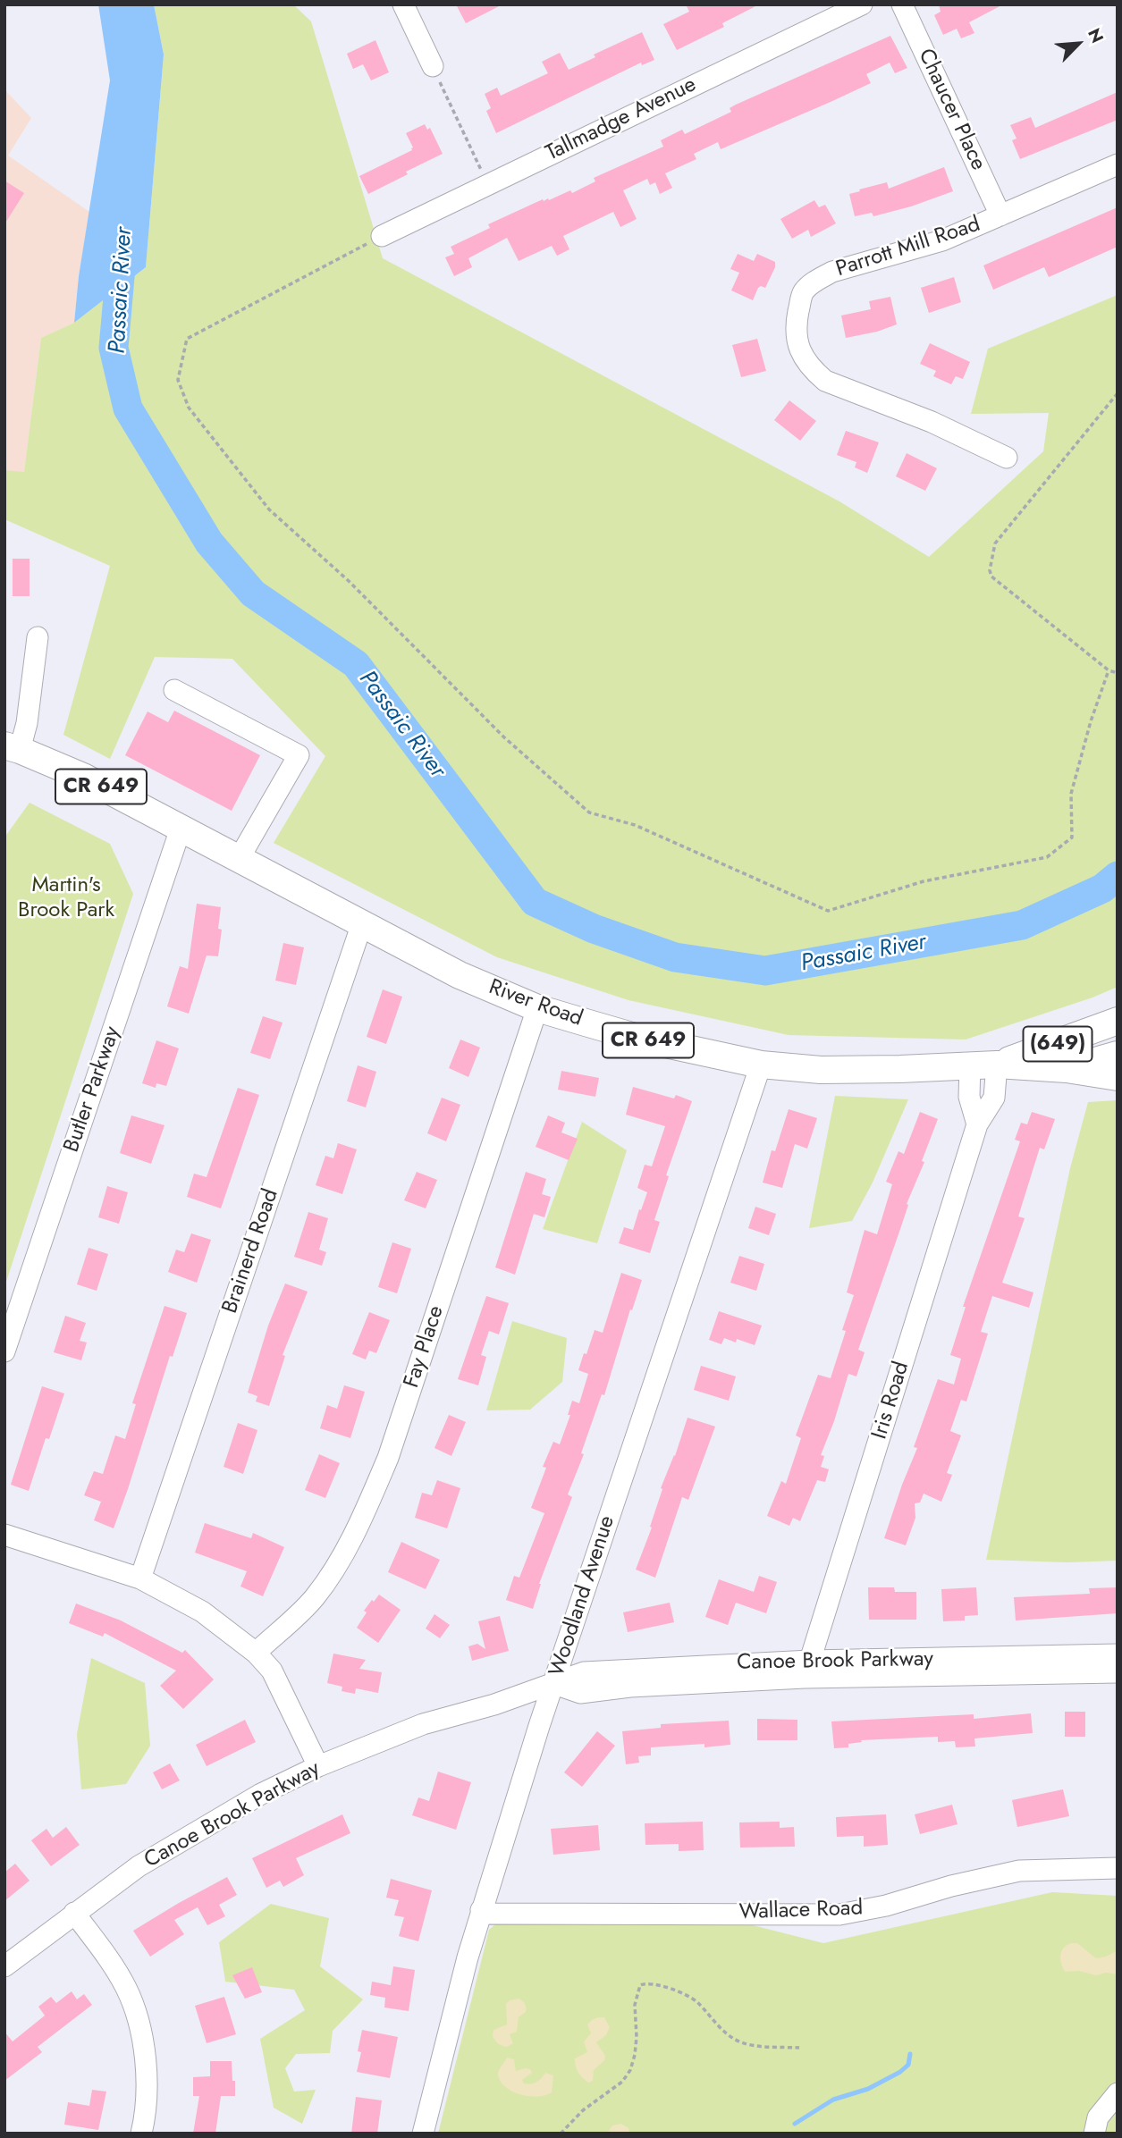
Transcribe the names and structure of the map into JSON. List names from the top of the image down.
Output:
{
  "streets": {
    "main road": ["CR 649", "River Road", "(649)"],
    "street": [
      "Chaucer Place",
      "Tallmadge Avenue",
      "Parrott Mill Road",
      "Butler Parkway",
      "Brainerd Road",
      "Fay Place",
      "Iris Road",
      "Woodland Avenue",
      "Canoe Brook Parkway",
      "Wallace Road"
    ]
  },
  "crossings": [
    ["Chaucer Place", "Parrott Mill Road"],
    ["River Road", "(649)"],
    ["River Road", "Butler Parkway"],
    ["River Road", "Brainerd Road"],
    ["River Road", "Fay Place"],
    ["River Road", "Iris Road"],
    ["River Road", "Woodland Avenue"],
    ["(649)", "Iris Road"],
    ["Iris Road", "Canoe Brook Parkway"],
    ["Woodland Avenue", "Canoe Brook Parkway"],
    ["Woodland Avenue", "Wallace Road"]
  ],
  "water": ["Passaic River"],
  "parks": ["Martin's Brook Park"],
  "north": "top right"
}
